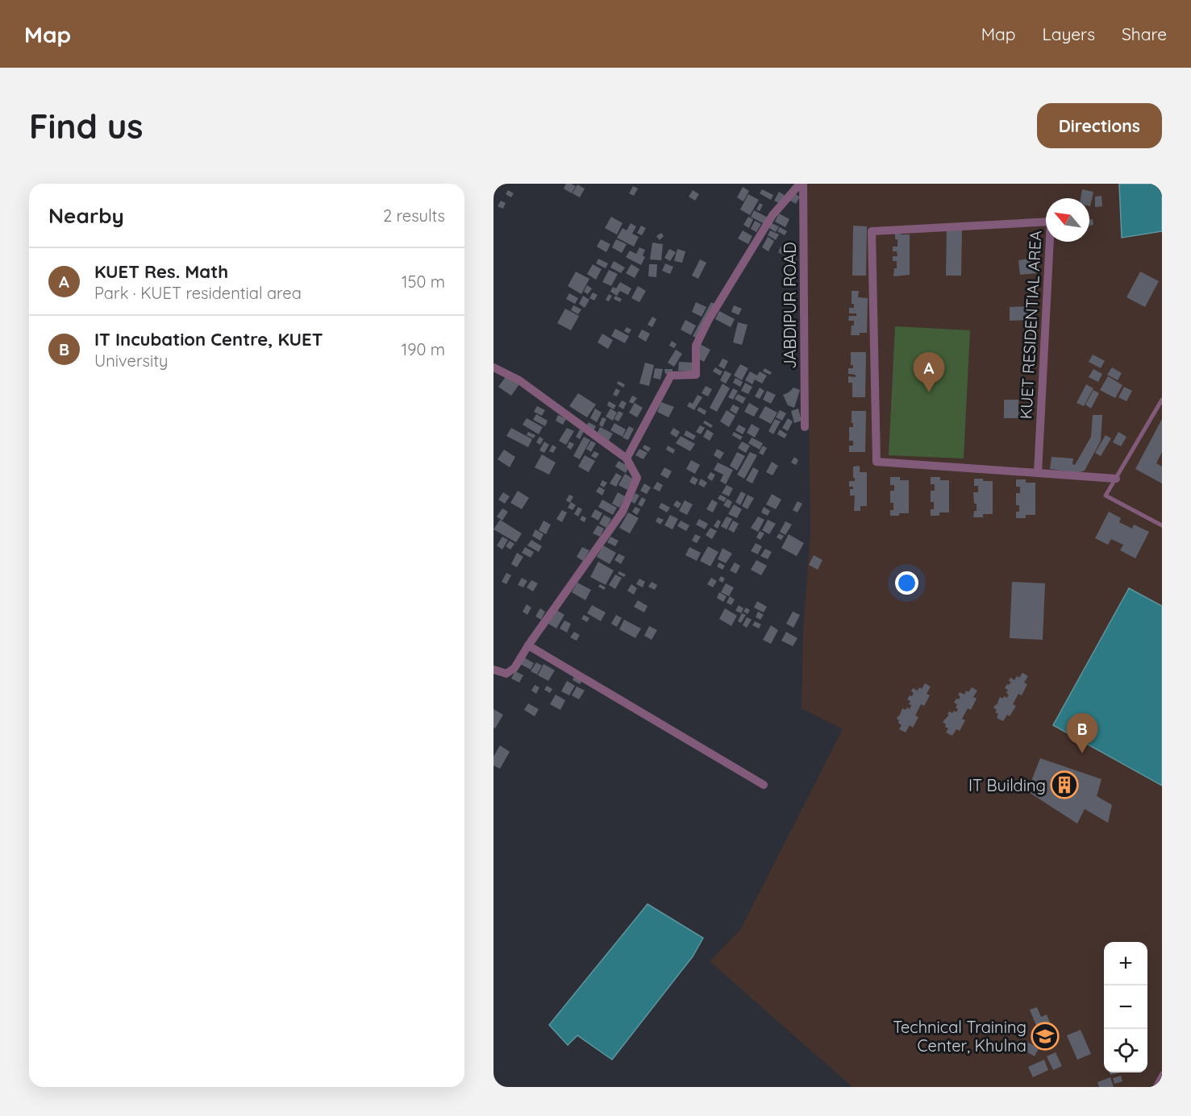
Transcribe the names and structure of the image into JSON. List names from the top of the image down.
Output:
{
  "streets": {
    "street": ["JABDIPUR ROAD", "KUET RESIDENTIAL AREA"]
  },
  "places": {
    "building": ["IT Building"],
    "school or university": ["Technical Training Center, Khulna"]
  },
  "north": "top left",
  "page": {
    "header": "Map",
    "nav": ["Map", "Layers", "Share"],
    "buttons": "Directions",
    "title": "Find us",
    "heading": ["Nearby", "2 results"],
    "list": [
      {
        "mark": "A",
        "name": "KUET Res. Math",
        "note": "Park · KUET residential area",
        "value": "150 m"
      },
      {
        "mark": "B",
        "name": "IT Incubation Centre, KUET",
        "note": "University",
        "value": "190 m"
      }
    ],
    "pins": ["A", "B"],
    "map_buttons": ["+", "−"]
  }
}
